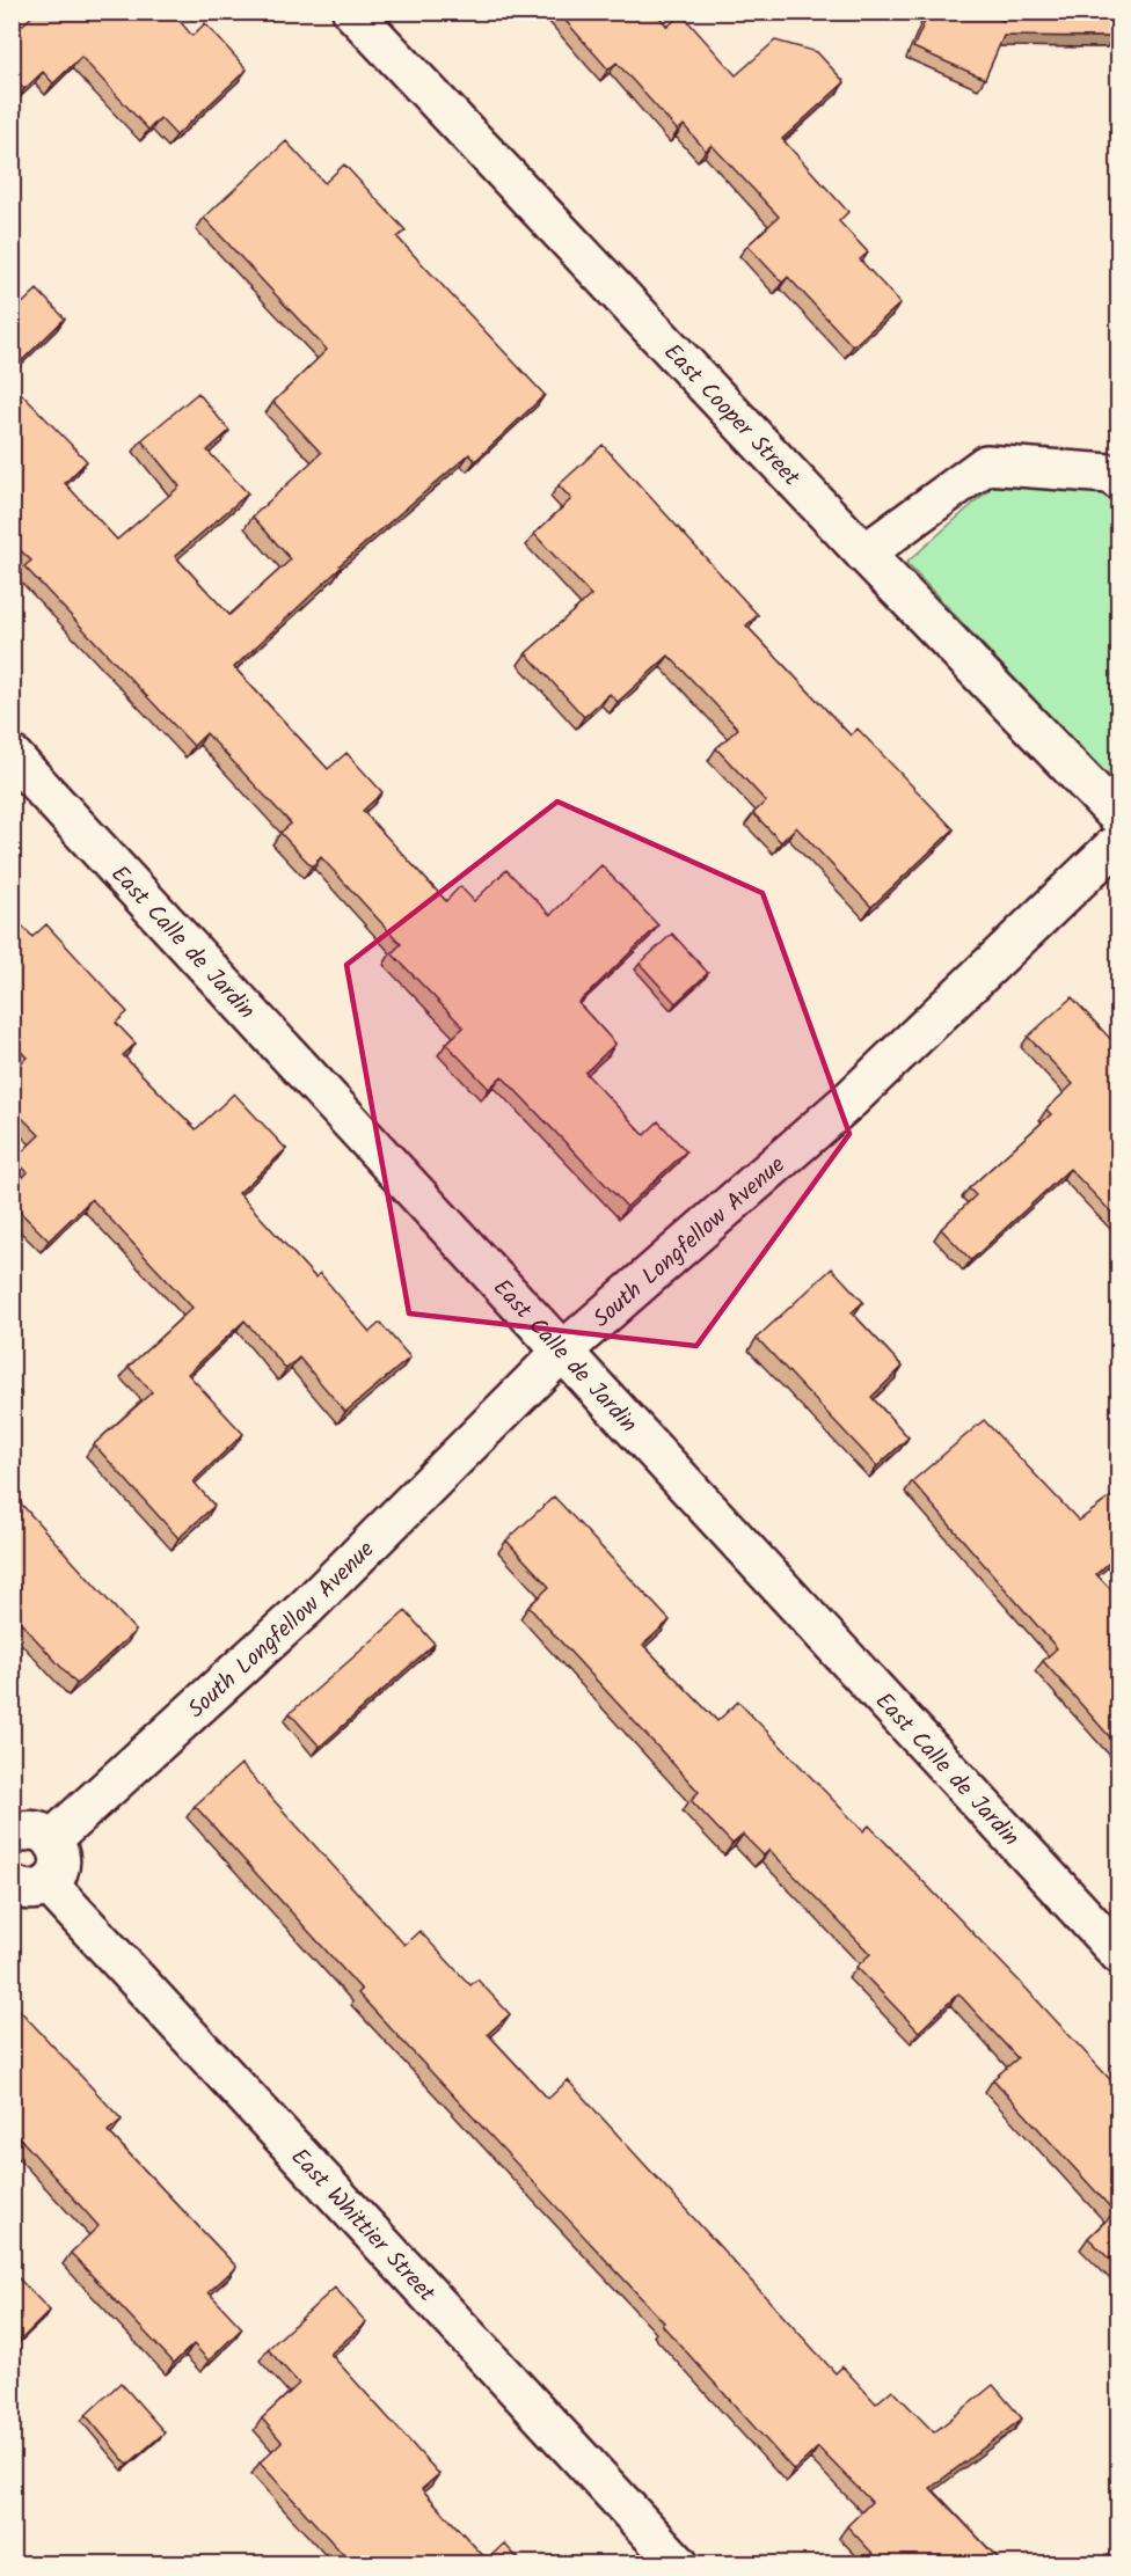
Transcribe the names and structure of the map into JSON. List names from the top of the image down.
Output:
{
  "streets": {
    "street": [
      "East Cooper Street",
      "East Calle de Jardin",
      "South Longfellow Avenue",
      "East Whittier Street"
    ]
  },
  "crossings": [
    ["East Cooper Street", "South Longfellow Avenue"],
    ["East Calle de Jardin", "South Longfellow Avenue"]
  ]
}
